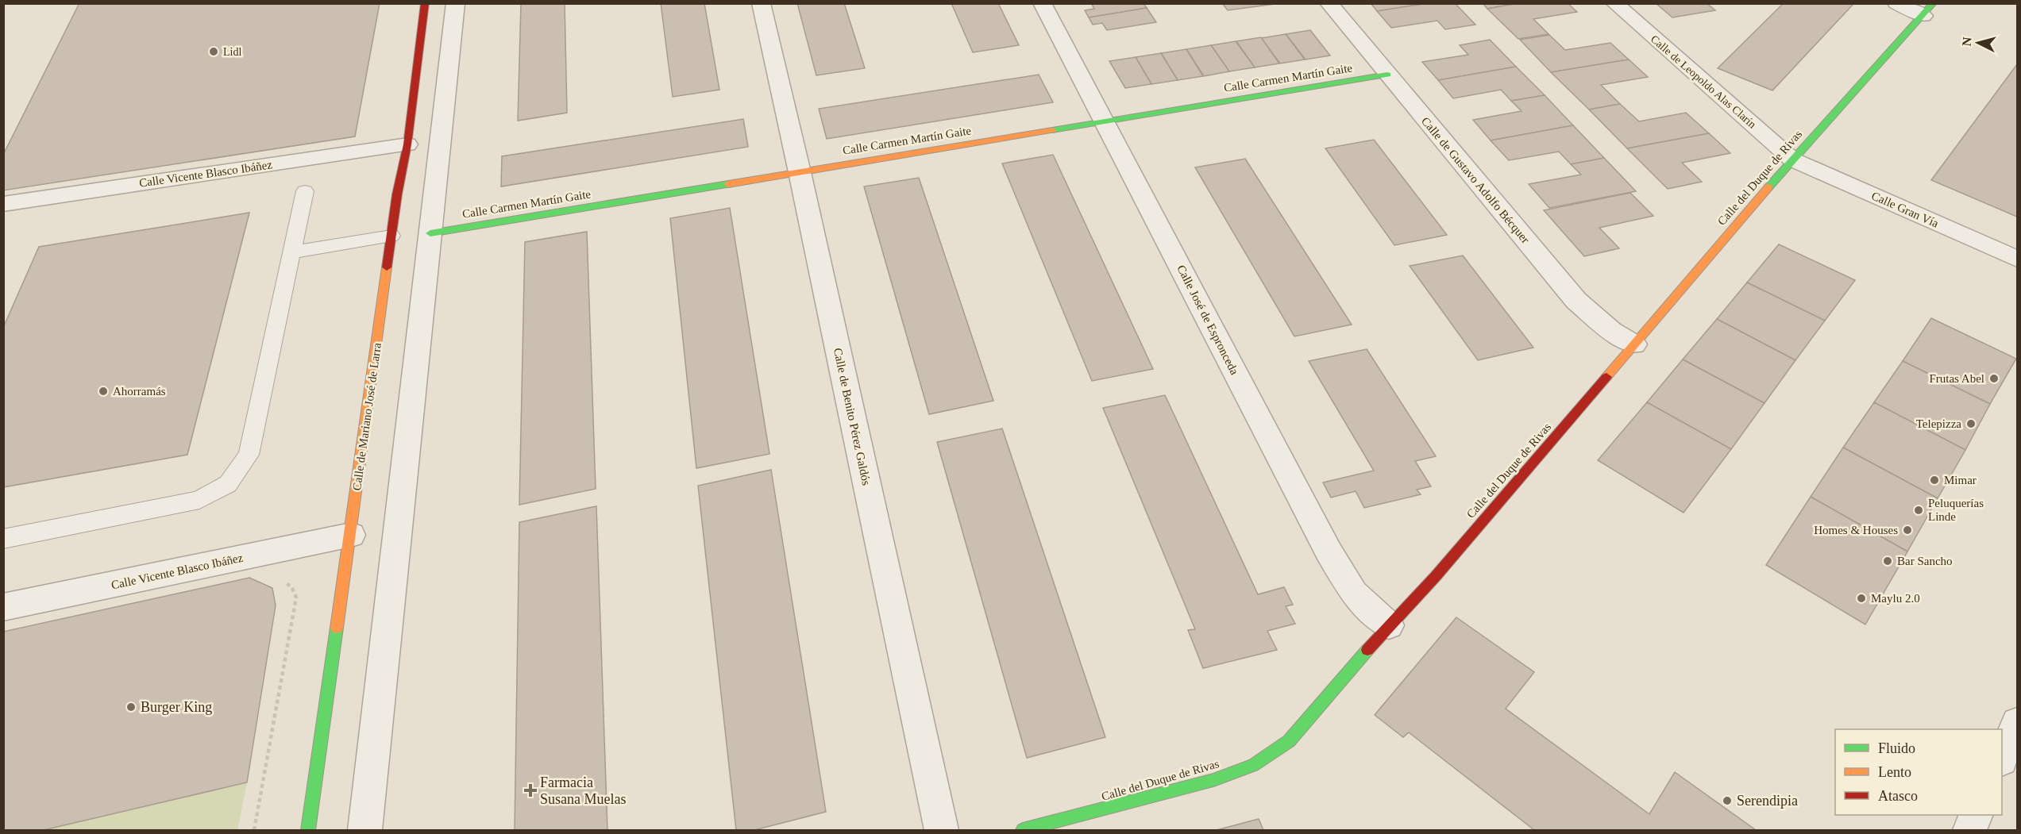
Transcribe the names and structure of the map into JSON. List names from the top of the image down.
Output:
{
  "streets": {
    "street": [
      "Calle Carmen Martín Gaite",
      "Calle de Leopoldo Alas Clarín",
      "Calle Vicente Blasco Ibáñez",
      "Calle del Duque de Rivas",
      "Calle de Gustavo Adolfo Bécquer",
      "Calle Gran Vía",
      "Calle José de Espronceda",
      "Calle de Mariano José de Larra",
      "Calle de Benito Pérez Galdós"
    ]
  },
  "crossings": [
    ["Calle Carmen Martín Gaite", "Calle de Gustavo Adolfo Bécquer"],
    ["Calle Carmen Martín Gaite", "Calle José de Espronceda"],
    ["Calle Carmen Martín Gaite", "Calle de Benito Pérez Galdós"],
    ["Calle de Leopoldo Alas Clarín", "Calle del Duque de Rivas"],
    ["Calle de Leopoldo Alas Clarín", "Calle Gran Vía"],
    ["Calle Vicente Blasco Ibáñez", "Calle de Mariano José de Larra"],
    ["Calle del Duque de Rivas", "Calle de Gustavo Adolfo Bécquer"],
    ["Calle del Duque de Rivas", "Calle Gran Vía"],
    ["Calle del Duque de Rivas", "Calle José de Espronceda"]
  ],
  "places": {
    "other": [
      "Lidl",
      "Frutas Abel",
      "Ahorramás",
      "Telepizza",
      "Mimar",
      "Peluquerías Linde",
      "Homes & Houses",
      "Bar Sancho",
      "Maylu 2.0",
      "Burger King",
      "Serendipia"
    ],
    "health": ["Farmacia Susana Muelas"]
  },
  "legend": ["Fluido", "Lento", "Atasco"],
  "north": "left"
}
